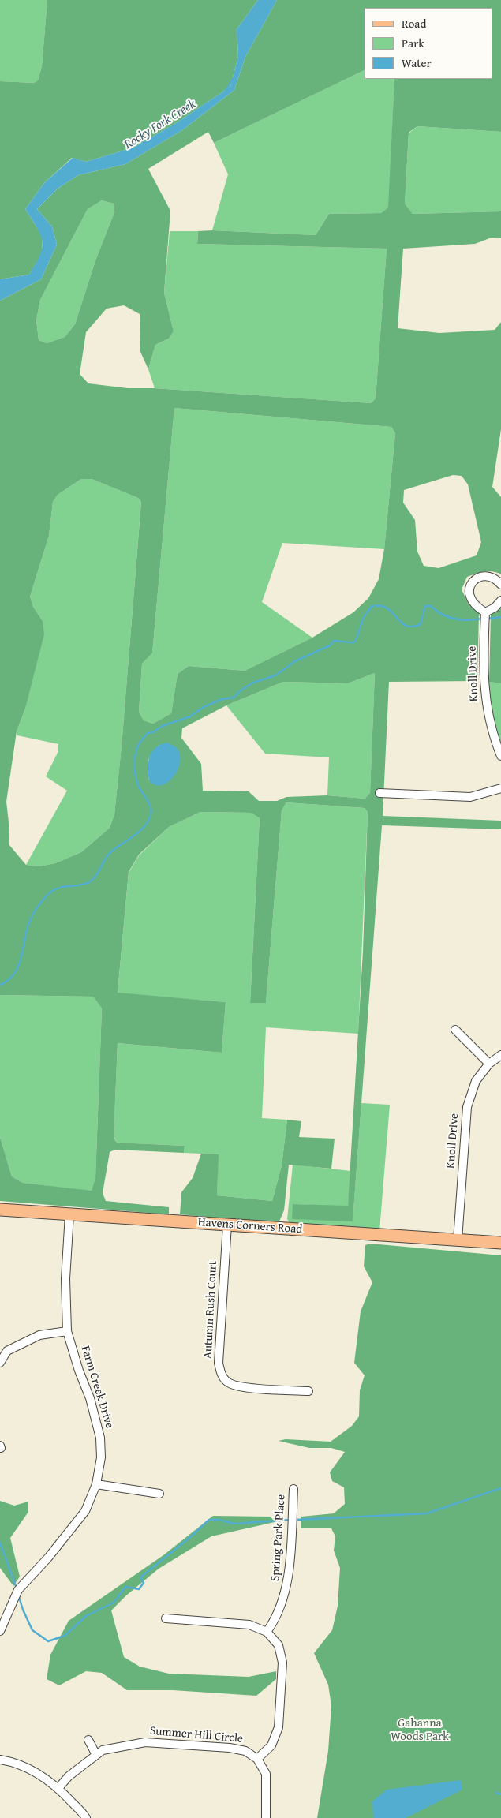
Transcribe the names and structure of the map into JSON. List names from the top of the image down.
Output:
{
  "streets": {
    "main road": ["Havens Corners Road"],
    "street": [
      "Knoll Drive",
      "Autumn Rush Court",
      "Farm Creek Drive",
      "Spring Park Place",
      "Summer Hill Circle"
    ]
  },
  "crossings": [
    ["Knoll Drive", "Havens Corners Road"],
    ["Havens Corners Road", "Autumn Rush Court"],
    ["Havens Corners Road", "Farm Creek Drive"]
  ],
  "water": ["Rocky Fork Creek"],
  "parks": ["Gahanna Woods Park"],
  "legend": ["Road", "Park", "Water"]
}
